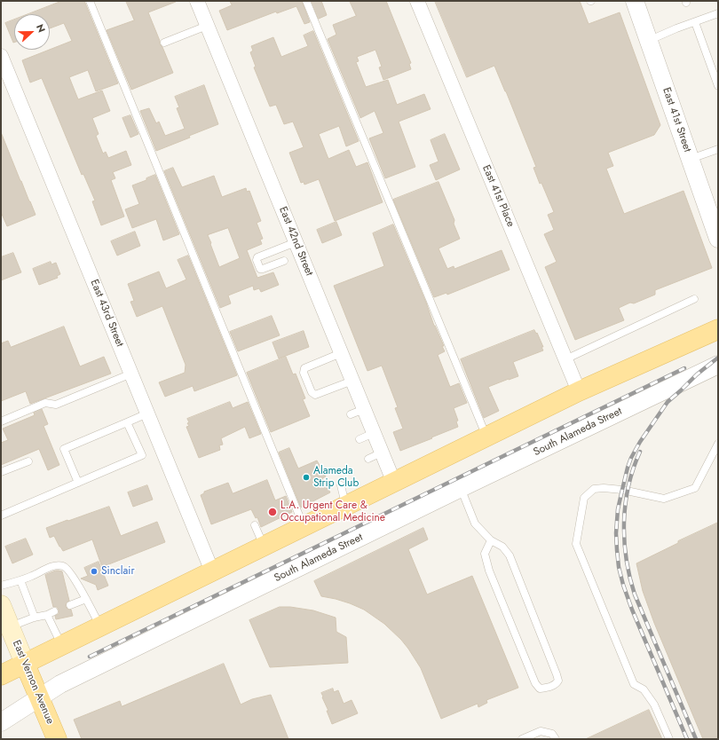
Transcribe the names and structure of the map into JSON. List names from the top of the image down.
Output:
{
  "streets": {
    "main road": ["East Vernon Avenue"],
    "street": [
      "East 41st Street",
      "East 41st Place",
      "East 42nd Street",
      "East 43rd Street",
      "South Alameda Street"
    ]
  },
  "crossings": [
    ["South Alameda Street", "East Vernon Avenue"]
  ],
  "places": ["Alameda Strip Club", "L.A. Urgent Care & Occupational Medicine", "Sinclair"],
  "north": "right"
}
